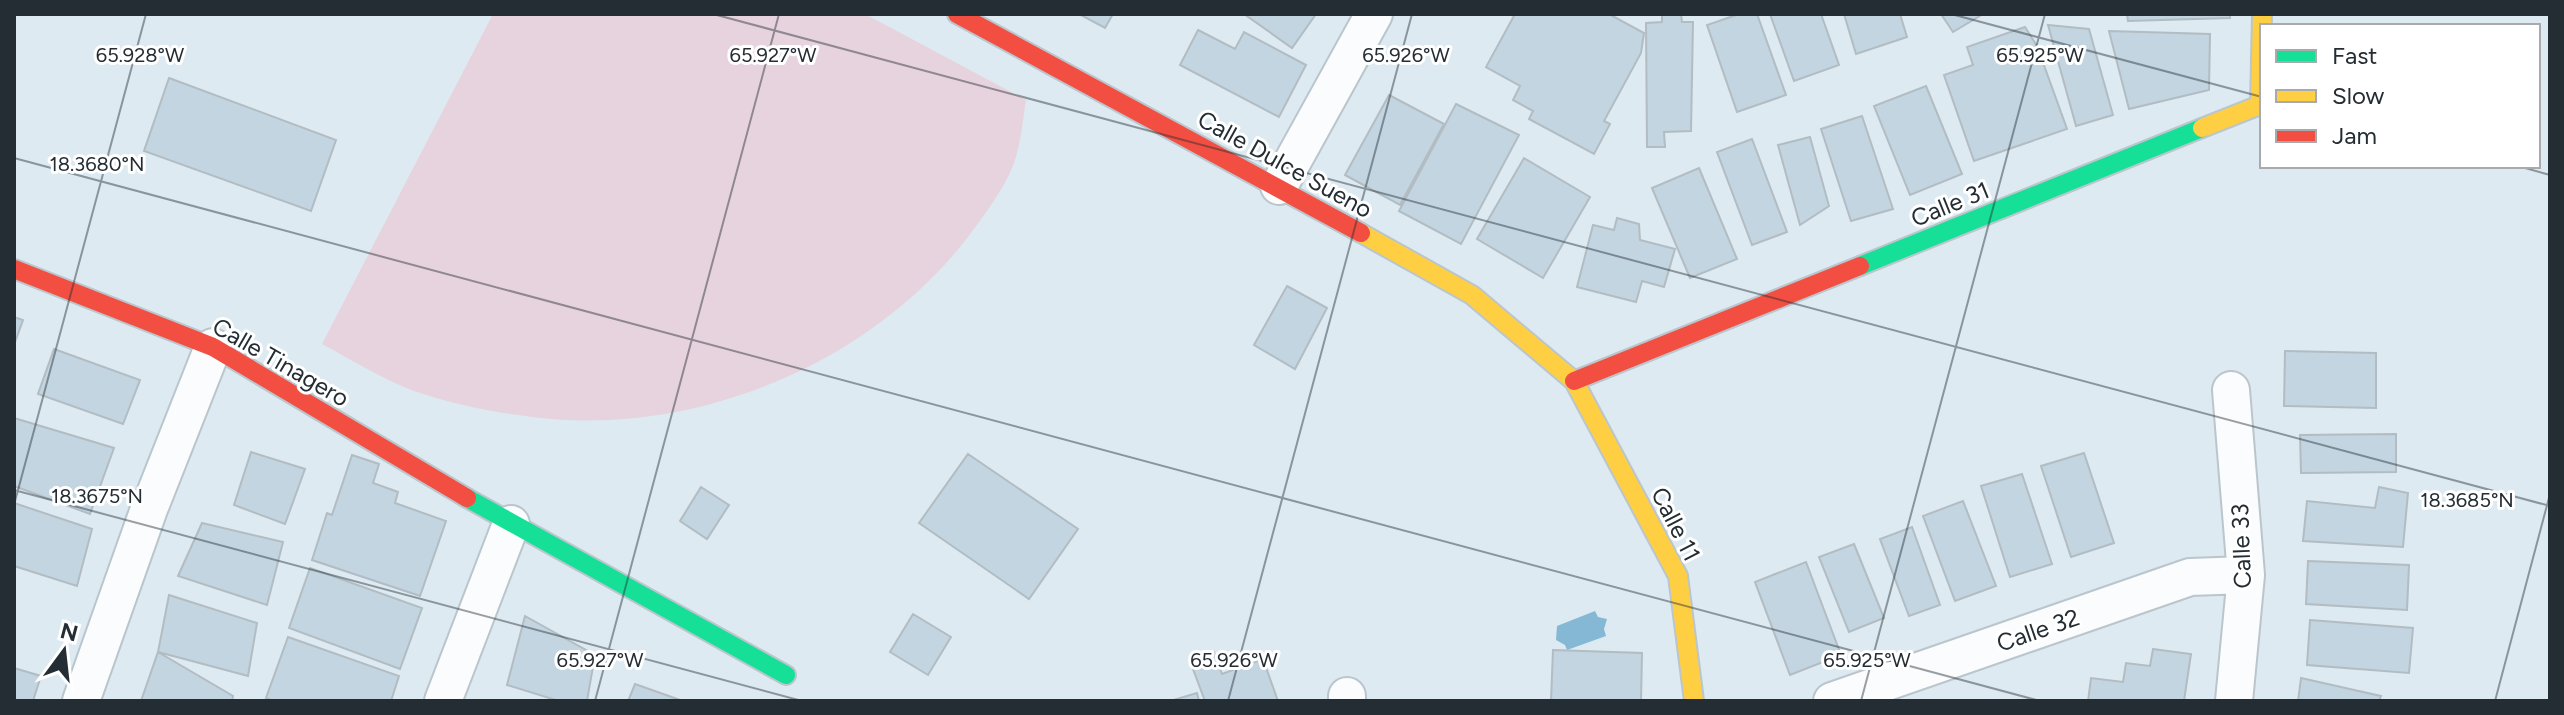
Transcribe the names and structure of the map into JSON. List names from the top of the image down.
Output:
{
  "streets": {
    "street": [
      "Calle Dulce Sueno",
      "Calle 31",
      "Calle Tinagero",
      "Calle 11",
      "Calle 33",
      "Calle 32"
    ]
  },
  "crossings": [
    ["Calle Dulce Sueno", "Calle 31"],
    ["Calle Dulce Sueno", "Calle 11"],
    ["Calle 31", "Calle 11"],
    ["Calle 33", "Calle 32"]
  ],
  "legend": ["Fast", "Slow", "Jam"],
  "north": "top",
  "coordinates": [
    "65.928°W",
    "65.927°W",
    "65.926°W",
    "65.925°W",
    "18.3680°N",
    "18.3675°N",
    "18.3685°N"
  ]
}
